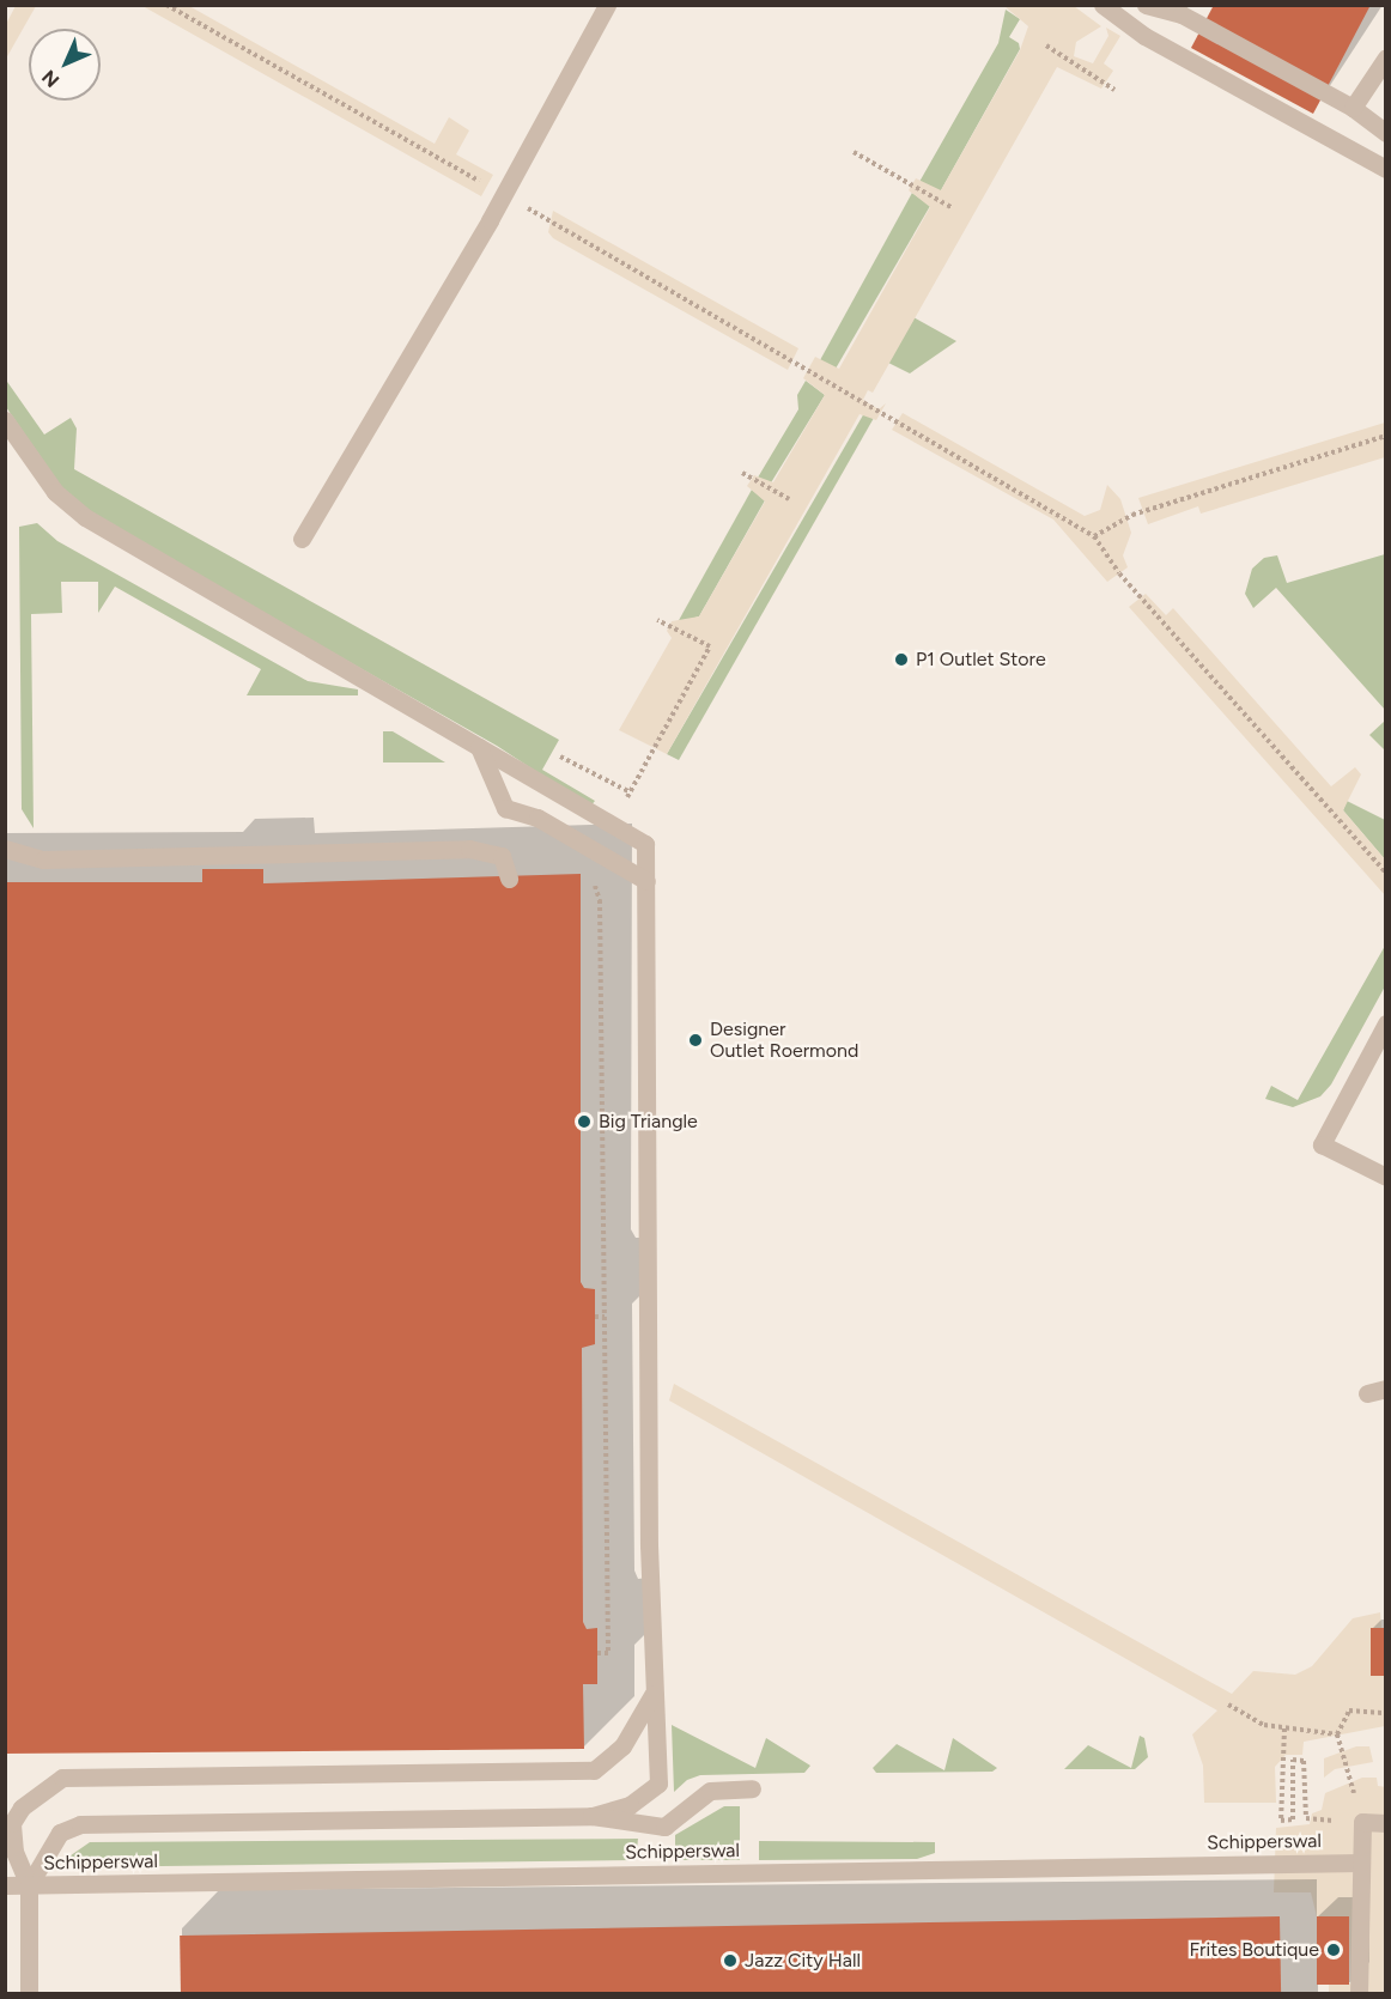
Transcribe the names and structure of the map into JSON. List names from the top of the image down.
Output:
{
  "streets": {
    "street": ["Schipperswal"]
  },
  "places": [
    "P1 Outlet Store",
    "Designer Outlet Roermond",
    "Big Triangle",
    "Frites Boutique",
    "Jazz City Hall"
  ],
  "north": "bottom left"
}
